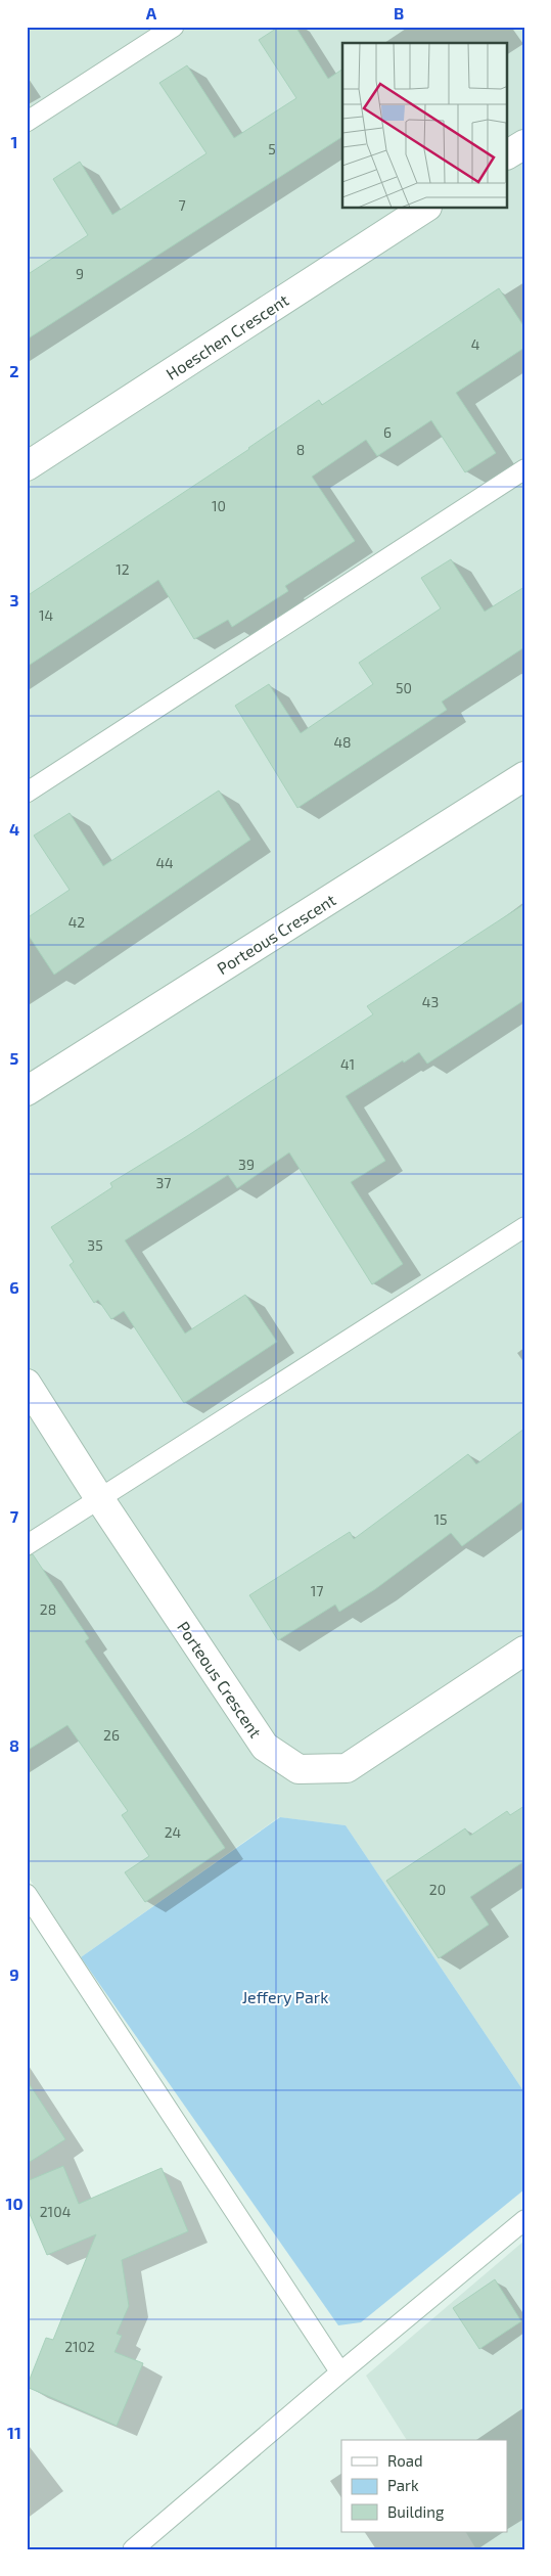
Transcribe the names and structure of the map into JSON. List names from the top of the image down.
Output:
{
  "streets": {
    "street": ["Hoeschen Crescent", "Porteous Crescent"]
  },
  "parks": ["Jeffery Park"],
  "house_numbers": [
    "5",
    "7",
    "9",
    "4",
    "6",
    "8",
    "10",
    "12",
    "14",
    "50",
    "48",
    "44",
    "42",
    "43",
    "41",
    "39",
    "37",
    "35",
    "15",
    "17",
    "28",
    "26",
    "24",
    "20",
    "2104",
    "2102"
  ],
  "legend": ["Road", "Park", "Building"],
  "grid": {
    "columns": ["A", "B"],
    "rows": [
      "1",
      "2",
      "3",
      "4",
      "5",
      "6",
      "7",
      "8",
      "9",
      "10",
      "11"
    ]
  }
}
